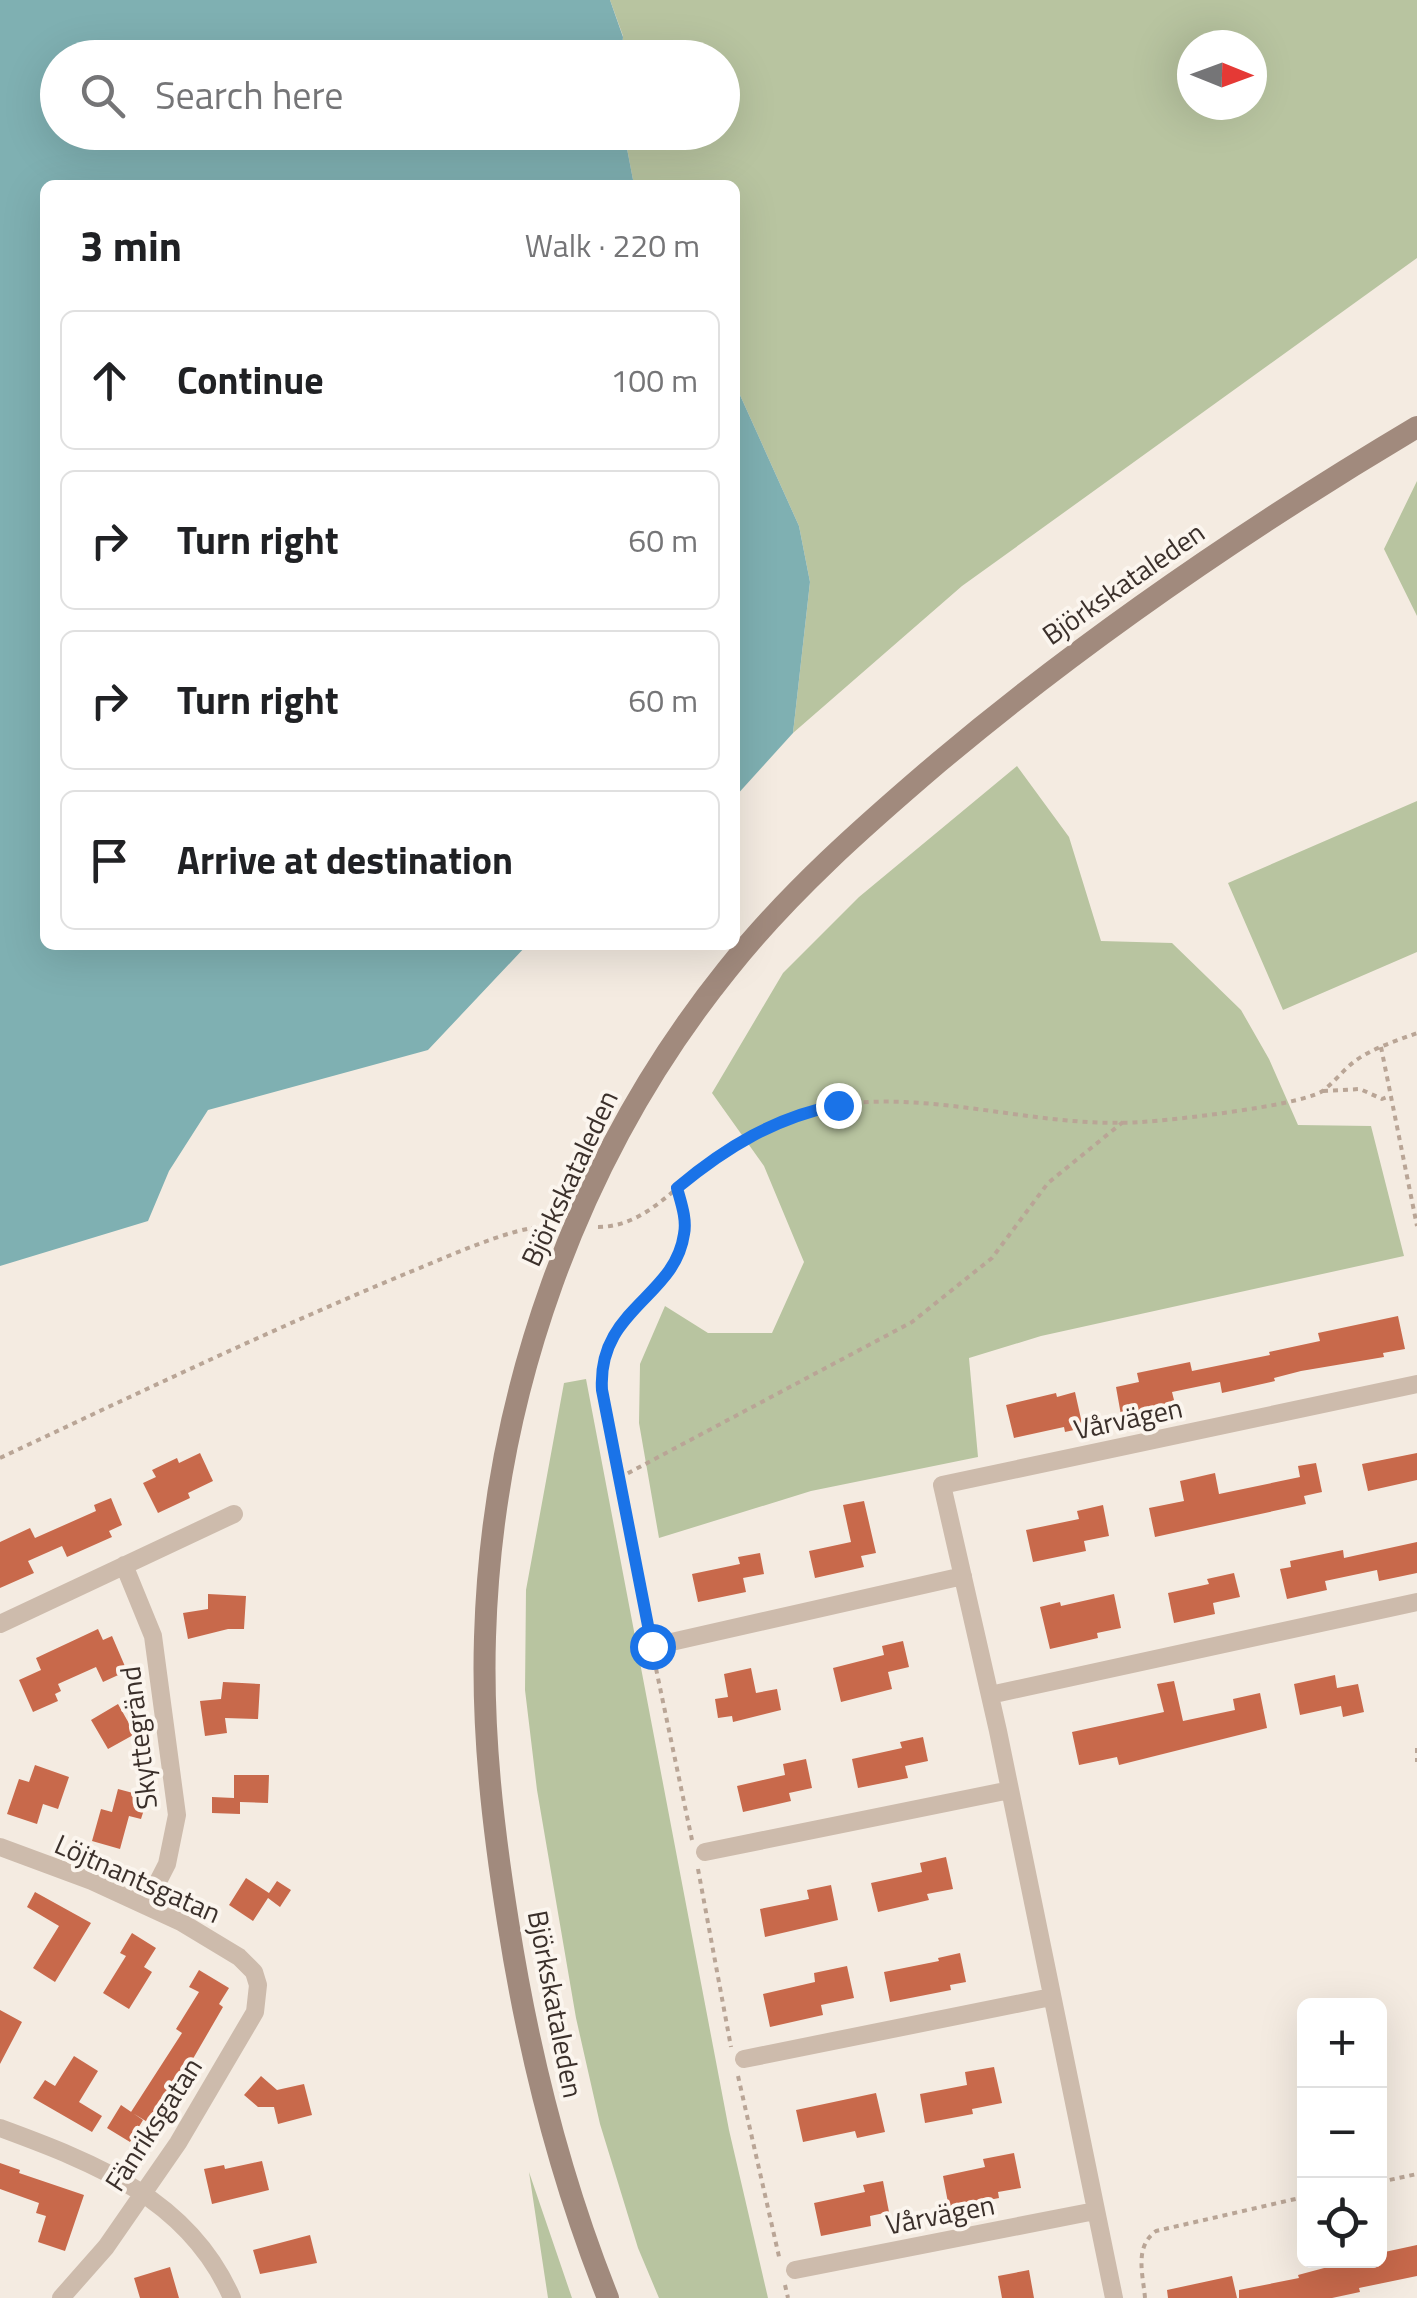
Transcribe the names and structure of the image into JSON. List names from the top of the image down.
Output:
{
  "streets": {
    "main road": ["Björkskataleden"],
    "street": [
      "Vårvägen",
      "Skyttegränd",
      "Löjtnantsgatan",
      "Fänriksgatan"
    ]
  },
  "crossings": [
    ["Skyttegränd", "Löjtnantsgatan"],
    ["Löjtnantsgatan", "Fänriksgatan"]
  ],
  "north": "right",
  "page": {
    "search": "Search here",
    "heading": ["3 min", "Walk · 220 m"],
    "list": [
      ["Continue", "100 m"],
      ["Turn right", "60 m"],
      ["Turn right", "60 m"],
      "Arrive at destination"
    ],
    "map_buttons": ["+", "−"]
  }
}
